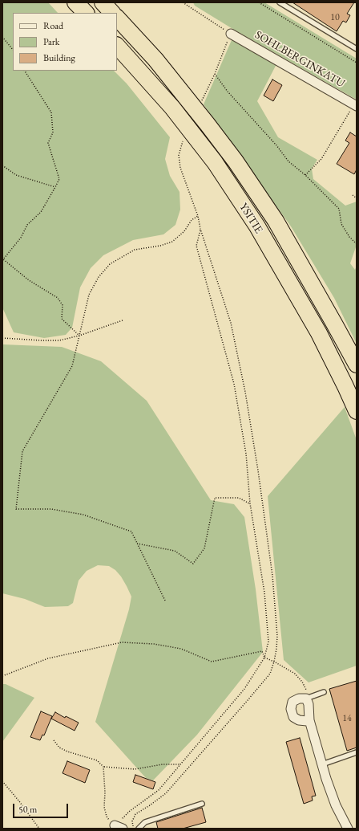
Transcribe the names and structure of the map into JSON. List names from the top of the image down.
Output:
{
  "streets": {
    "highway": ["YSITIE"],
    "street": ["SOHLBERGINKATU"]
  },
  "house_numbers": ["10", "14"],
  "legend": ["Road", "Park", "Building"],
  "scale_bar": "50 m"
}
